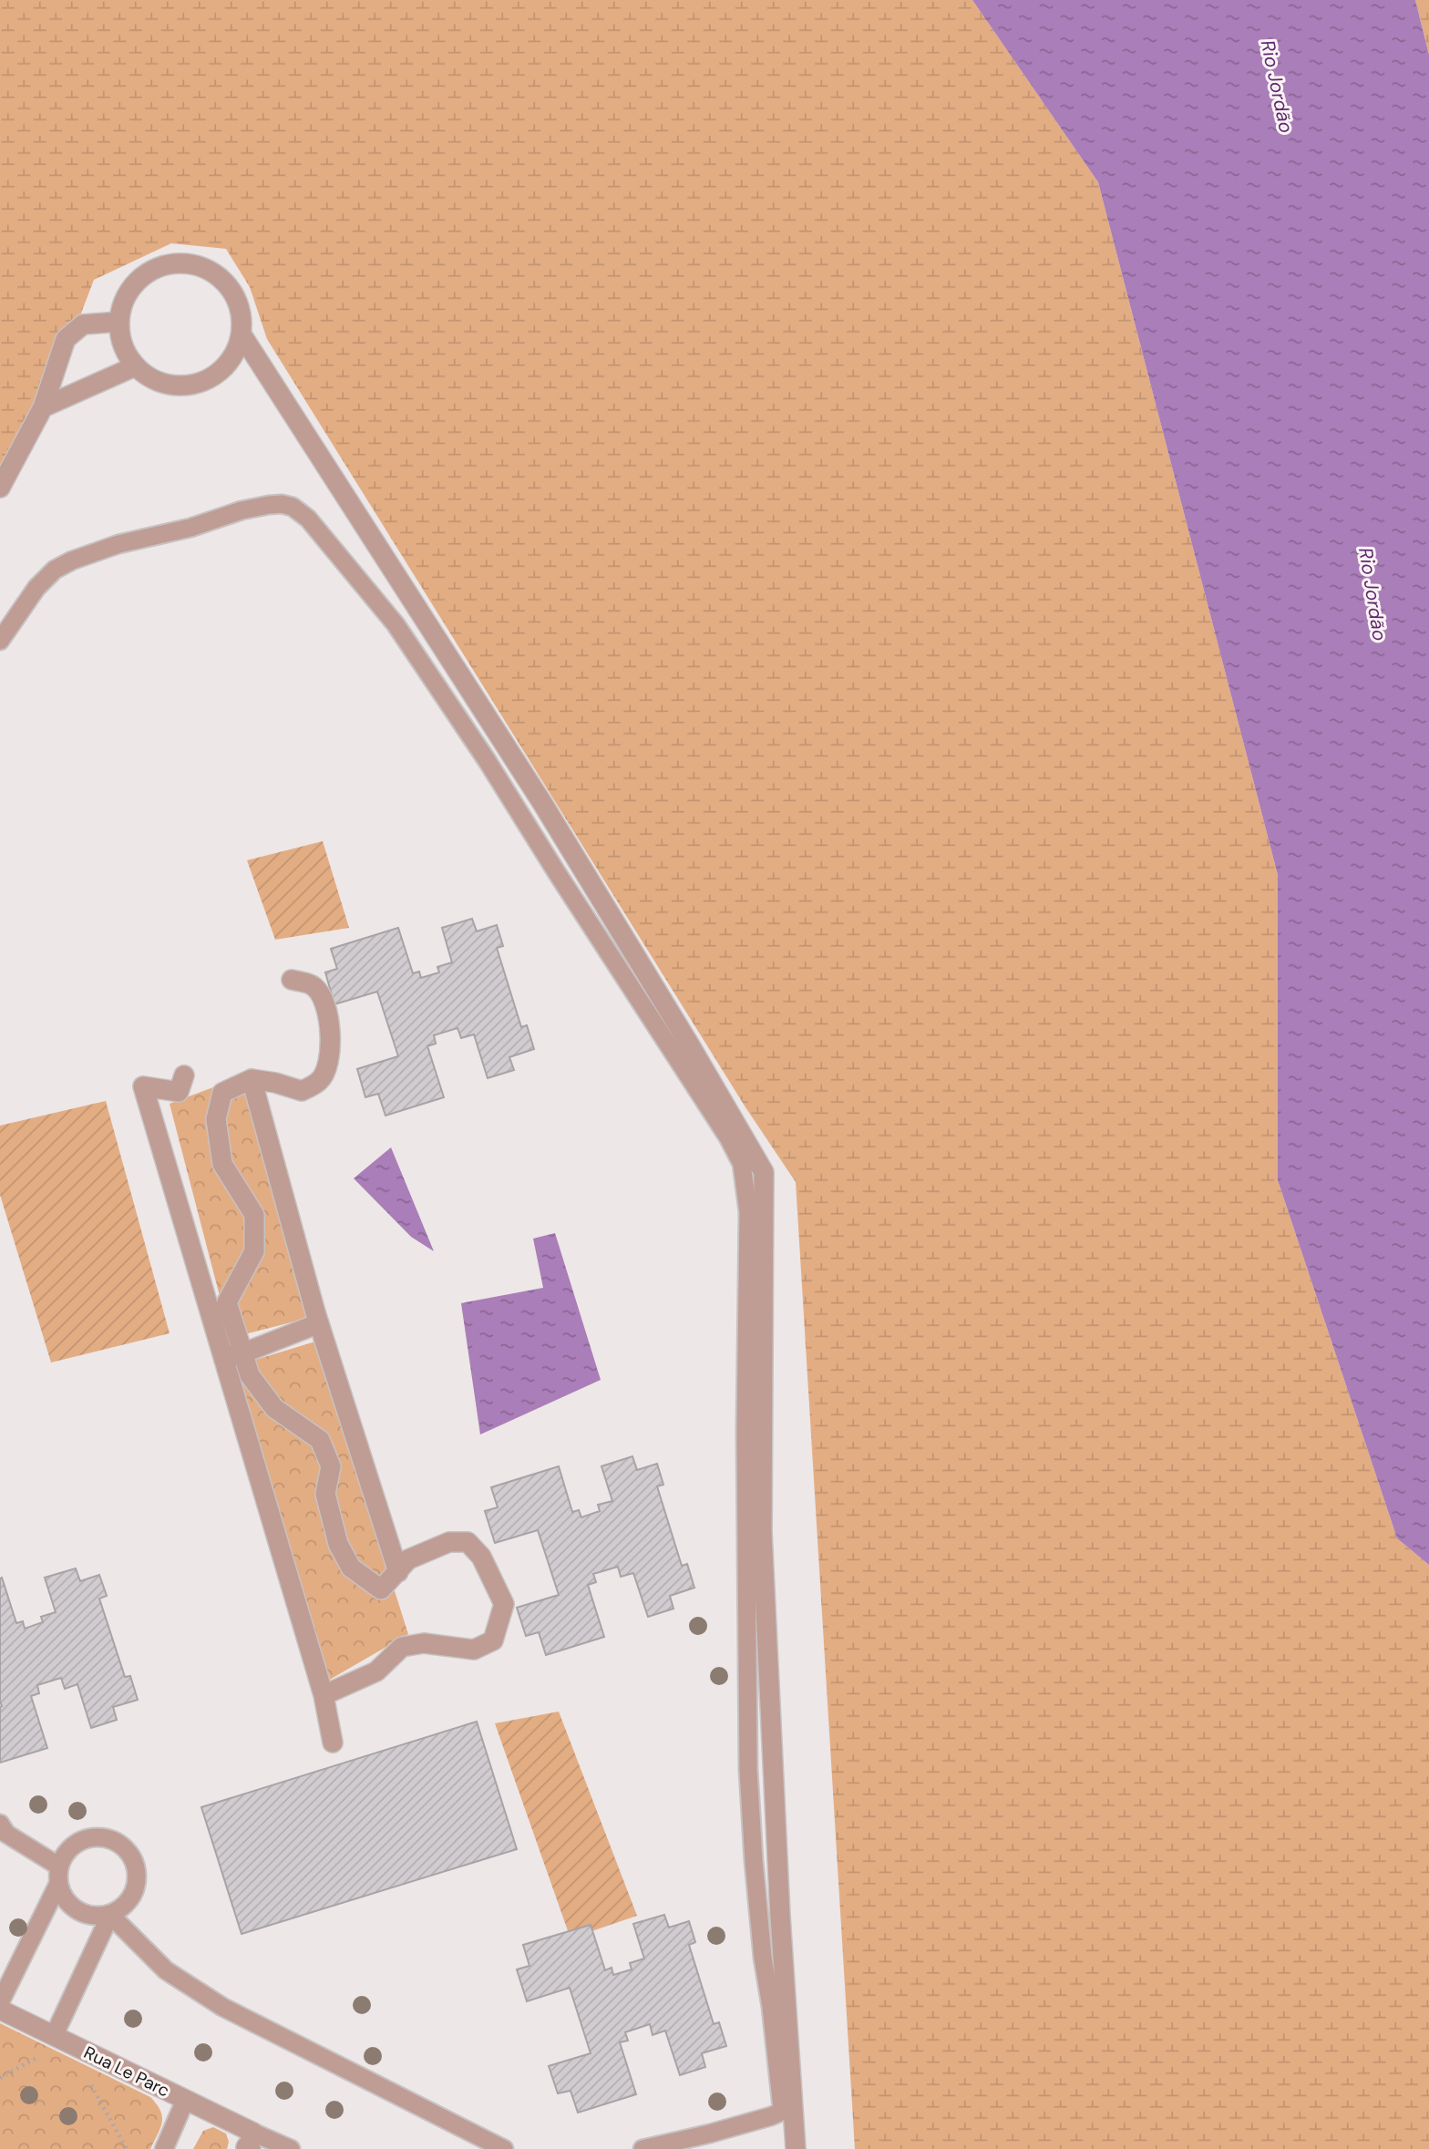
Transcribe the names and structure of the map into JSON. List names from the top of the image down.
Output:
{
  "streets": {
    "street": ["Rua Le Parc"]
  },
  "water": ["Rio Jordão"]
}
